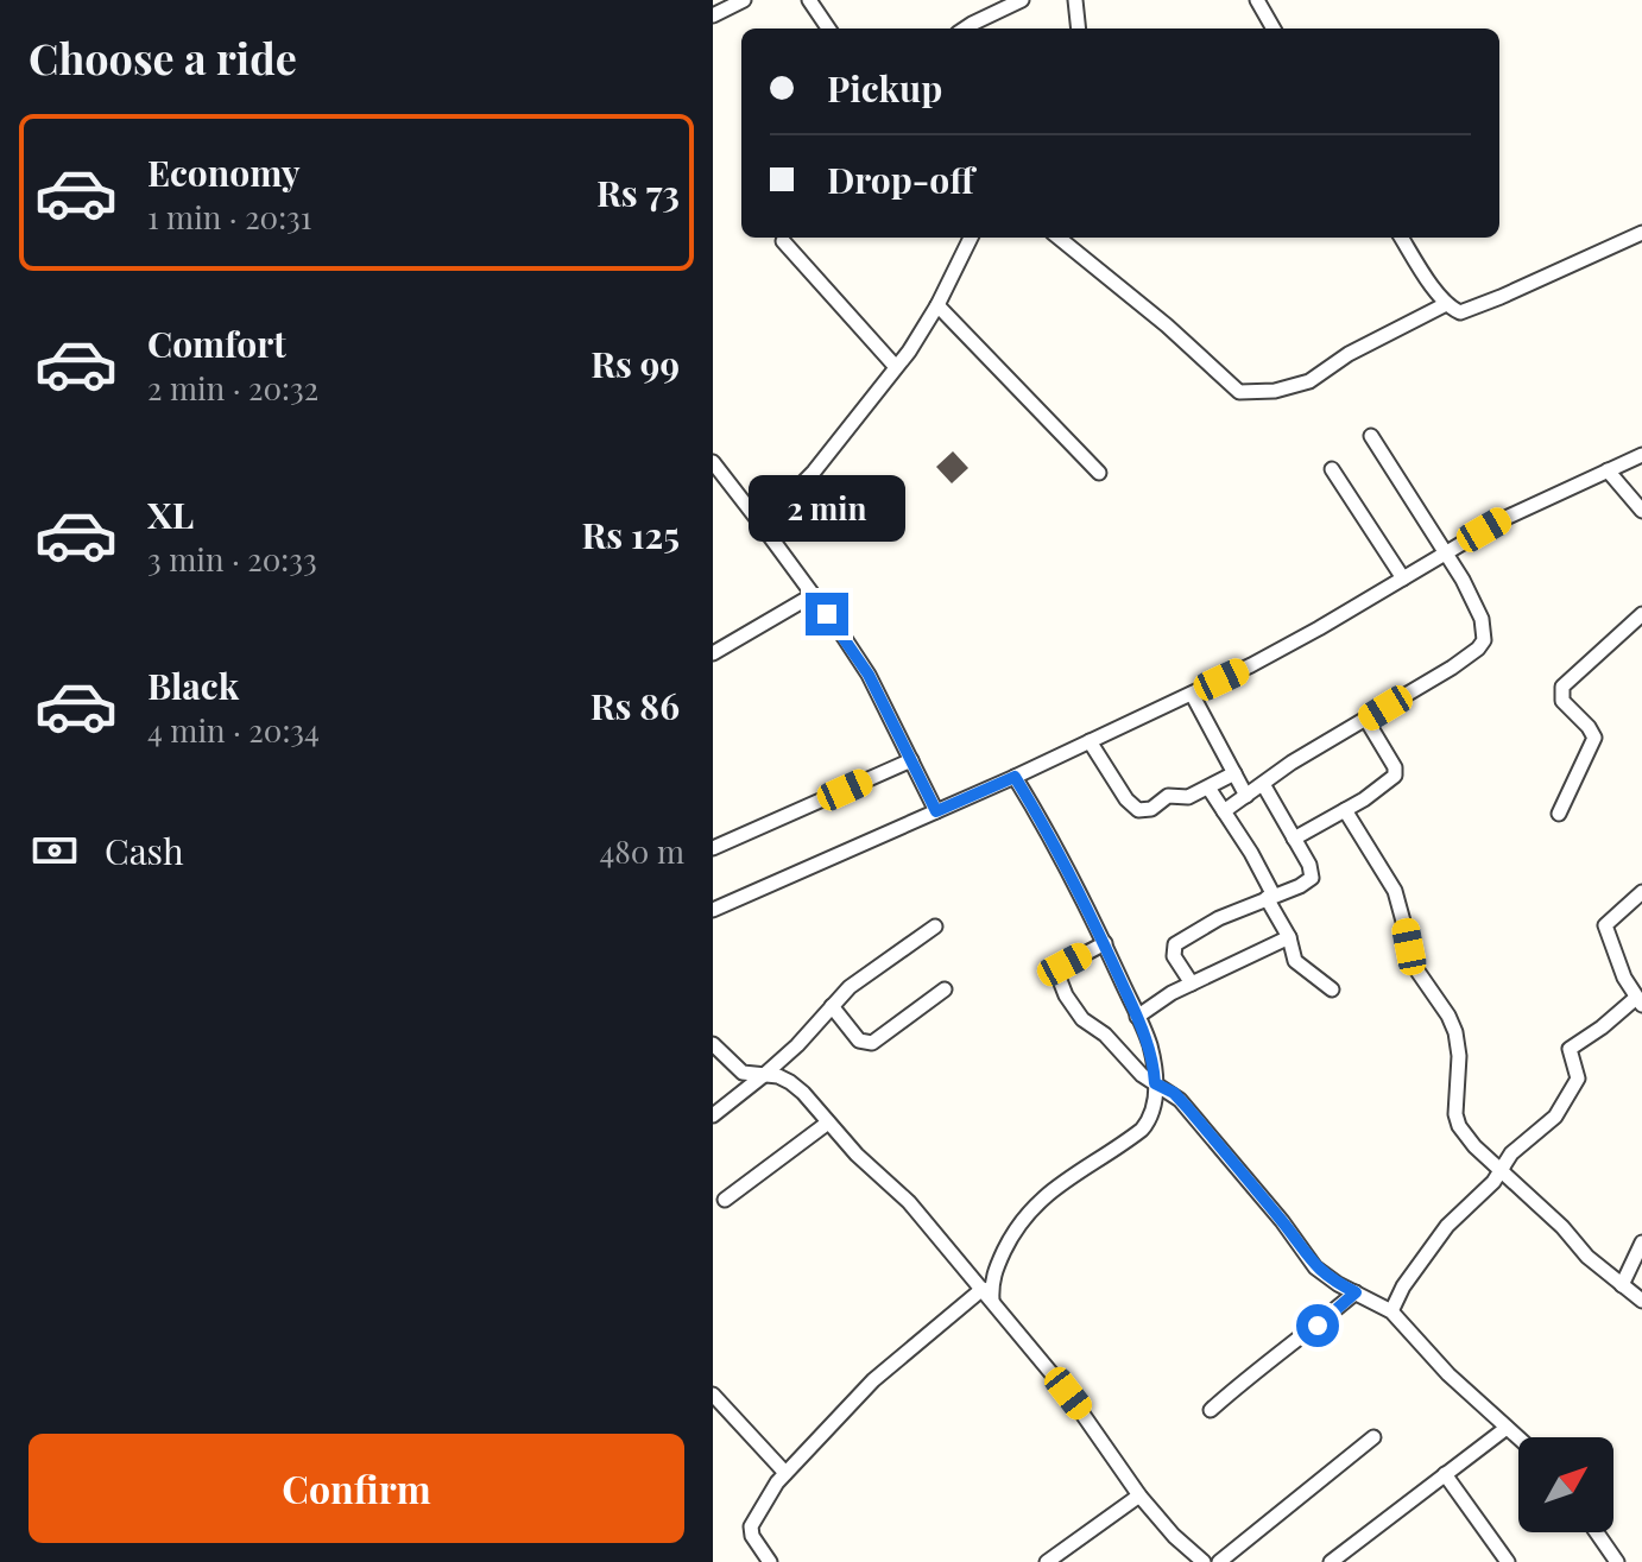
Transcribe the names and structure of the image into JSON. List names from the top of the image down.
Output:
{
  "north": "top right",
  "page": {
    "heading": "Choose a ride",
    "banner": ["Pickup", "Drop-off"],
    "list": [
      {
        "name": "Economy",
        "note": "1 min · 20:31",
        "value": "Rs 73"
      },
      {
        "name": "Comfort",
        "note": "2 min · 20:32",
        "value": "Rs 99"
      },
      {
        "name": "XL",
        "note": "3 min · 20:33",
        "value": "Rs 125"
      },
      {
        "name": "Black",
        "note": "4 min · 20:34",
        "value": "Rs 86"
      }
    ],
    "bubble": "2 min",
    "pay": ["Cash", "480 m"],
    "buttons": "Confirm"
  }
}
